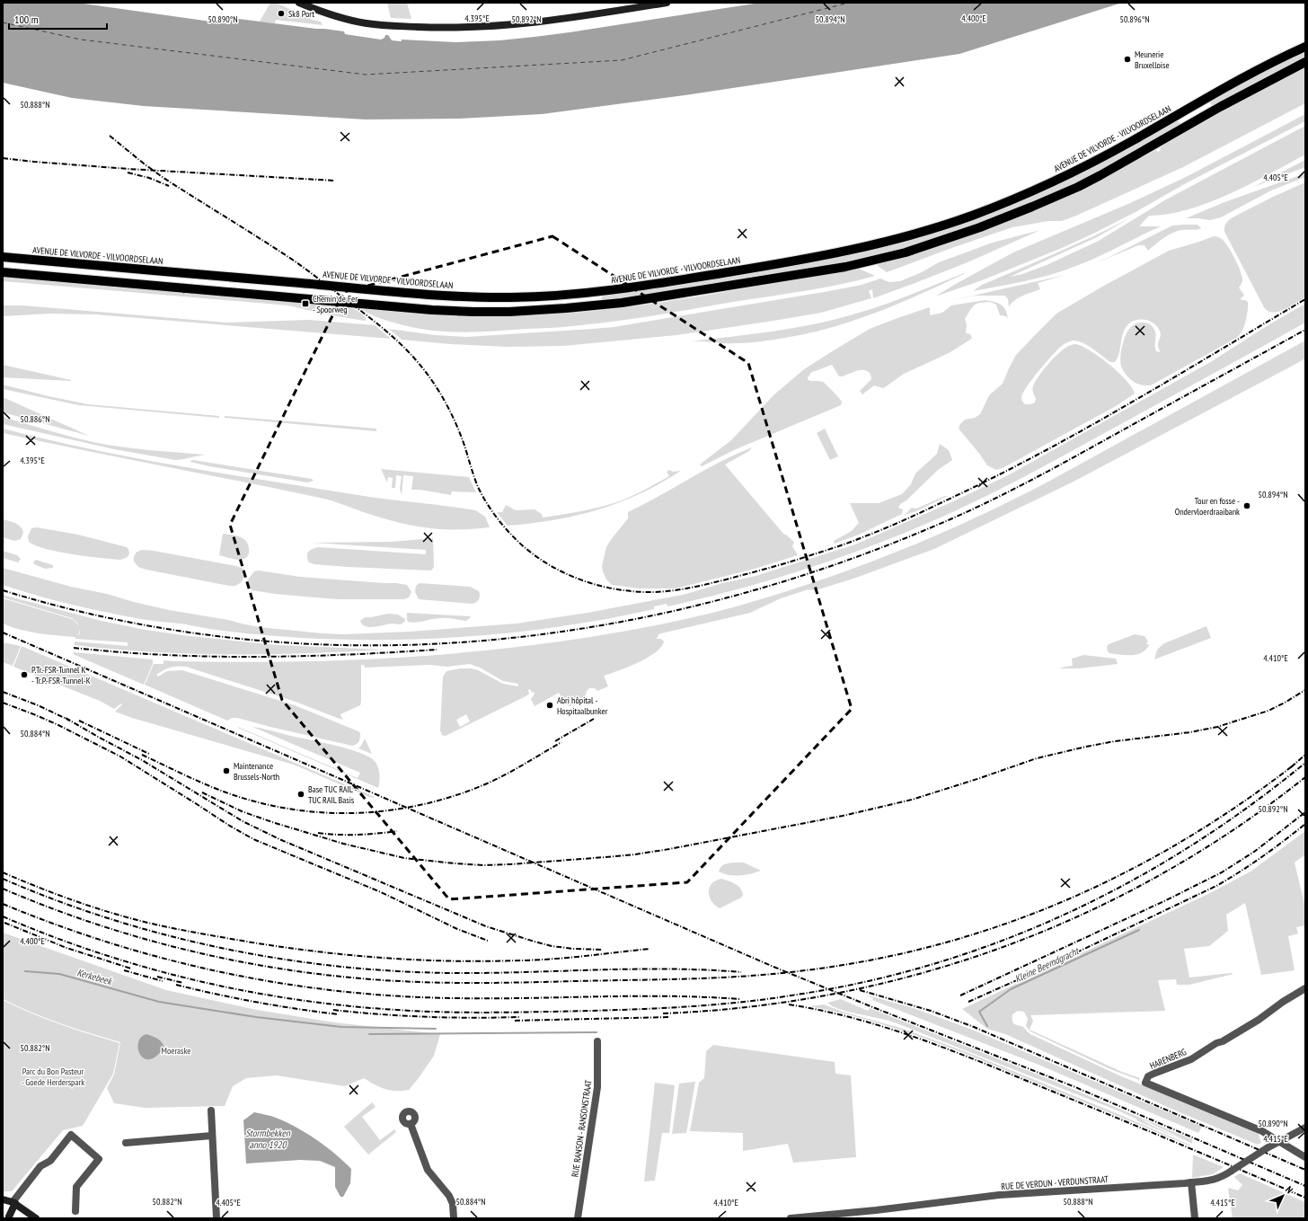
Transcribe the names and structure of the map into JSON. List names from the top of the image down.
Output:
{
  "streets": {
    "main road": ["AVENUE DE VILVORDE - VILVOORDSELAAN"],
    "street": ["HARENBERG", "RUE RANSON - RANSONSTRAAT", "RUE DE VERDUN - VERDUNSTRAAT"]
  },
  "crossings": [
    ["HARENBERG", "RUE DE VERDUN - VERDUNSTRAAT"]
  ],
  "water": ["Kleine Beemdgracht", "Kerkebeek", "Stormbekken anno 1920"],
  "parks": ["Moeraske", "Parc du Bon Pasteur - Goede Herderspark"],
  "places": {
    "other": [
      "Sk8 Port",
      "Meunerie Bruxelloise",
      "Tour en fosse - Ondervloerdraaibank",
      "P.Tr.-FSR-Tunnel K - Tr.P.-FSR-Tunnel-K",
      "Abri hôpital - Hospitaalbunker",
      "Maintenance Brussels-North",
      "Base TUC RAIL - TUC RAIL Basis"
    ],
    "transit": ["Chemin de Fer - Spoorweg"]
  },
  "scale_bar": "100 m",
  "north": "top right",
  "coordinates": [
    "4.395°E",
    "4.400°E",
    "50.890°N",
    "50.892°N",
    "50.894°N",
    "50.896°N",
    "50.888°N",
    "4.405°E",
    "50.886°N",
    "4.410°E",
    "50.884°N",
    "50.882°N",
    "4.415°E"
  ]
}
